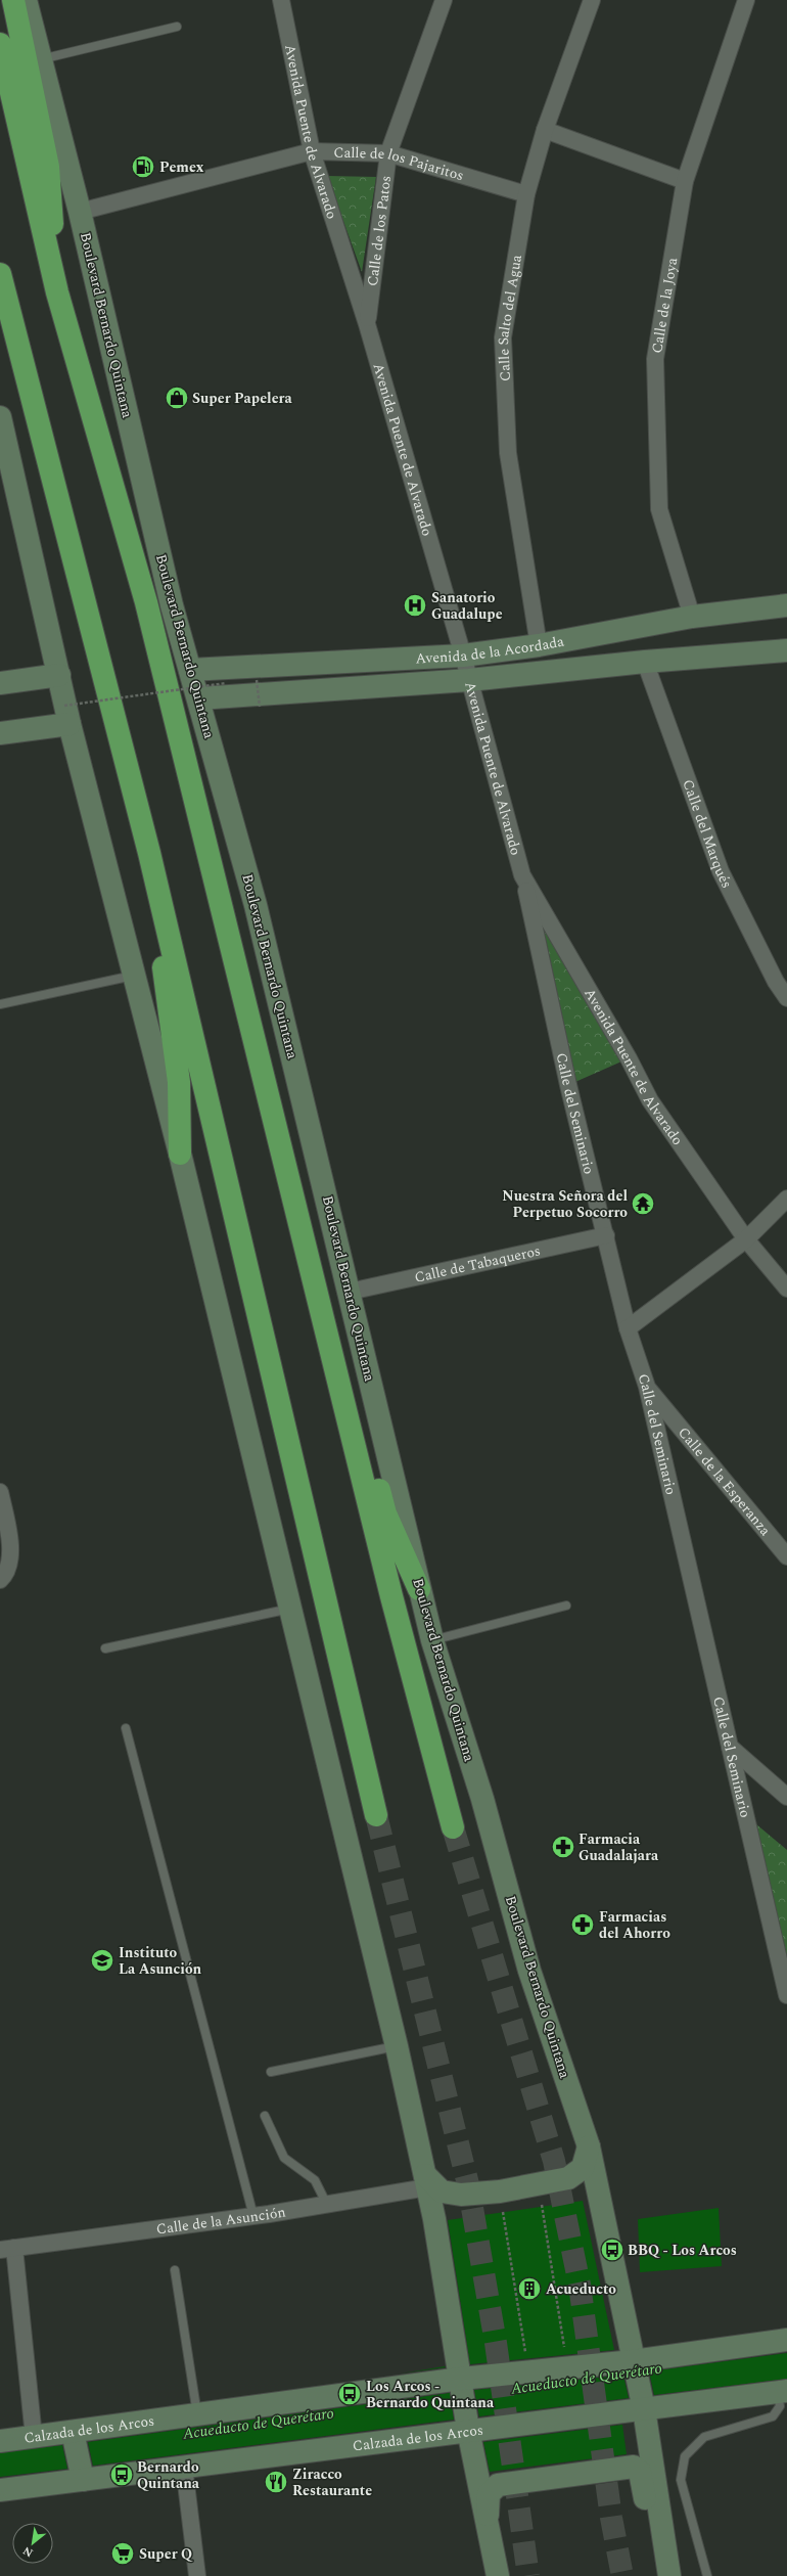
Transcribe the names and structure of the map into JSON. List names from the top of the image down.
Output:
{
  "streets": {
    "highway": ["Boulevard Bernardo Quintana"],
    "main road": ["Avenida de la Acordada", "Calzada de los Arcos"],
    "street": [
      "Avenida Puente de Alvarado",
      "Calle de los Pajaritos",
      "Calle de los Patos",
      "Calle de la Joya",
      "Calle Salto del Agua",
      "Calle del Marqués",
      "Calle del Seminario",
      "Calle de Tabaqueros",
      "Calle de la Esperanza",
      "Calle de la Asunción"
    ]
  },
  "crossings": [
    ["Avenida Puente de Alvarado", "Calle de los Pajaritos"],
    ["Avenida Puente de Alvarado", "Calle de los Patos"],
    ["Avenida Puente de Alvarado", "Avenida de la Acordada"],
    ["Avenida Puente de Alvarado", "Calle del Seminario"],
    ["Calle de los Pajaritos", "Calle de los Patos"],
    ["Calle de los Pajaritos", "Calle Salto del Agua"],
    ["Calle de los Pajaritos", "Boulevard Bernardo Quintana"],
    ["Calle de la Joya", "Avenida de la Acordada"],
    ["Calle Salto del Agua", "Avenida de la Acordada"],
    ["Boulevard Bernardo Quintana", "Avenida de la Acordada"],
    ["Boulevard Bernardo Quintana", "Calle de Tabaqueros"],
    ["Boulevard Bernardo Quintana", "Calzada de los Arcos"],
    ["Avenida de la Acordada", "Calle del Marqués"],
    ["Calle del Seminario", "Calle de Tabaqueros"],
    ["Calle del Seminario", "Calle de la Esperanza"],
    ["Calle de la Asunción", "Calzada de los Arcos"]
  ],
  "water": ["Acueducto de Querétaro"],
  "places": {
    "fuel station": ["Pemex"],
    "shop": ["Super Papelera"],
    "hospital": ["Sanatorio Guadalupe"],
    "temple": ["Nuestra Señora del Perpetuo Socorro"],
    "pharmacy": ["Farmacia Guadalajara", "Farmacias del Ahorro"],
    "school or university": ["Instituto La Asunción"],
    "bus stop": ["BBQ - Los Arcos", "Los Arcos - Bernardo Quintana", "Bernardo Quintana"],
    "building": ["Acueducto"],
    "restaurant": ["Ziracco Restaurante"],
    "supermarket": ["Super Q"]
  },
  "north": "bottom left"
}
